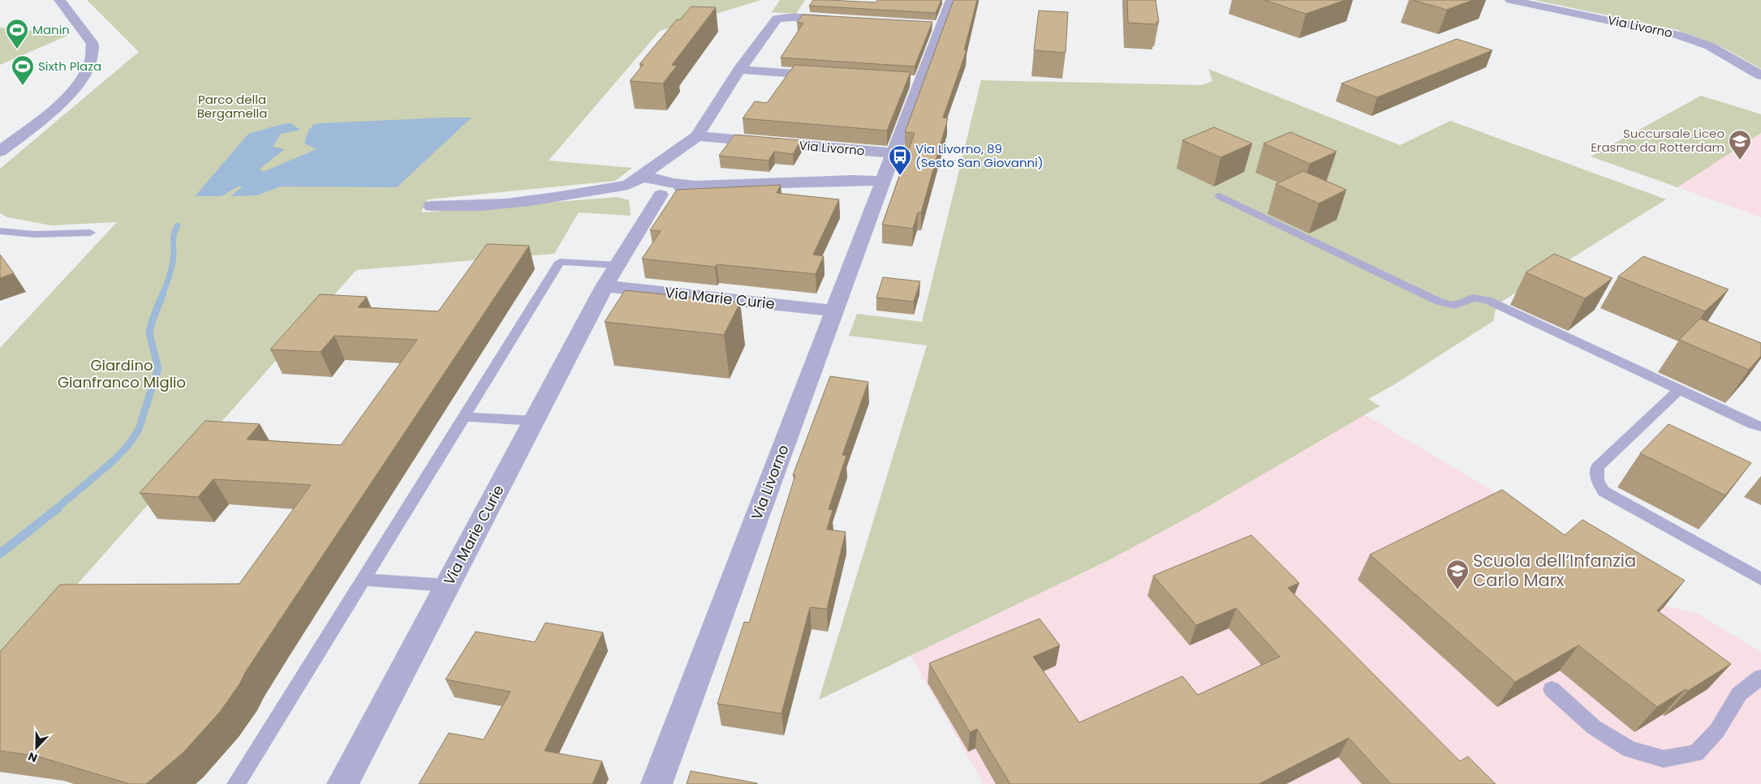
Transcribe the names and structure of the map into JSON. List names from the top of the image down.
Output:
{
  "streets": {
    "street": ["Via Livorno", "Via Marie Curie"]
  },
  "crossings": [
    ["Via Livorno", "Via Marie Curie"]
  ],
  "parks": ["Parco della Bergamella", "Giardino Gianfranco Miglio"],
  "places": {
    "sports": ["Manin", "Sixth Plaza"],
    "school or university": ["Succursale Liceo Erasmo da Rotterdam", "Scuola dell’Infanzia Carlo Marx"],
    "bus stop": ["Via Livorno, 89 (Sesto San Giovanni)"]
  },
  "north": "bottom"
}
